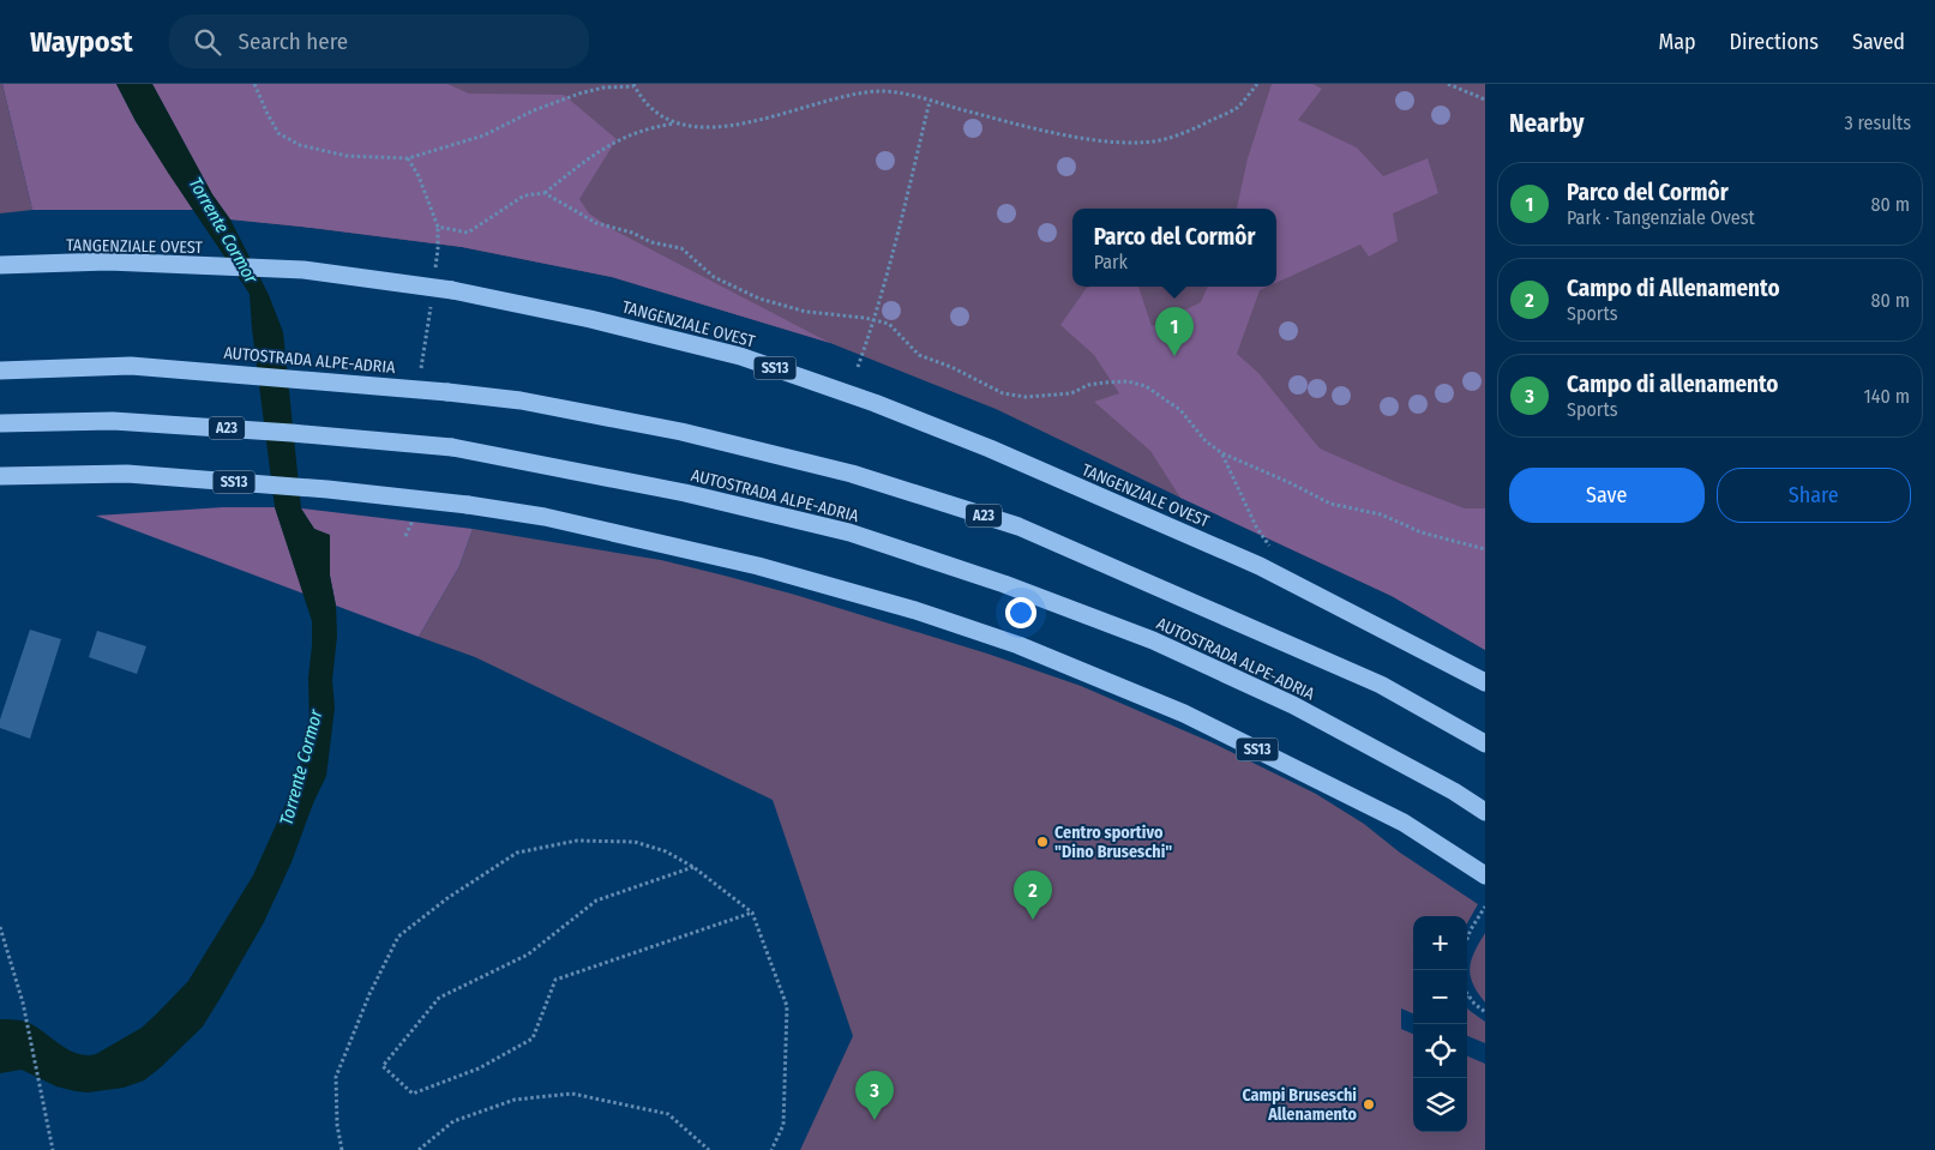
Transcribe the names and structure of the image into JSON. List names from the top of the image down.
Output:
{
  "streets": {
    "highway": [
      "TANGENZIALE OVEST",
      "AUTOSTRADA ALPE-ADRIA",
      "SS13",
      "A23"
    ]
  },
  "water": ["Torrente Cormor"],
  "places": ["Centro sportivo \"Dino Bruseschi\"", "Campi Bruseschi Allenamento"],
  "page": {
    "header": "Waypost",
    "search": "Search here",
    "nav": ["Map", "Directions", "Saved"],
    "heading": ["Nearby", "3 results"],
    "list": [
      {
        "mark": "1",
        "name": "Parco del Cormôr",
        "note": "Park · Tangenziale Ovest",
        "value": "80 m"
      },
      {
        "mark": "2",
        "name": "Campo di Allenamento",
        "note": "Sports",
        "value": "80 m"
      },
      {
        "mark": "3",
        "name": "Campo di allenamento",
        "note": "Sports",
        "value": "140 m"
      }
    ],
    "popup": ["Parco del Cormôr", "Park"],
    "pins": ["1", "2", "3"],
    "buttons": ["Save", "Share"],
    "map_buttons": ["+", "−"]
  }
}
